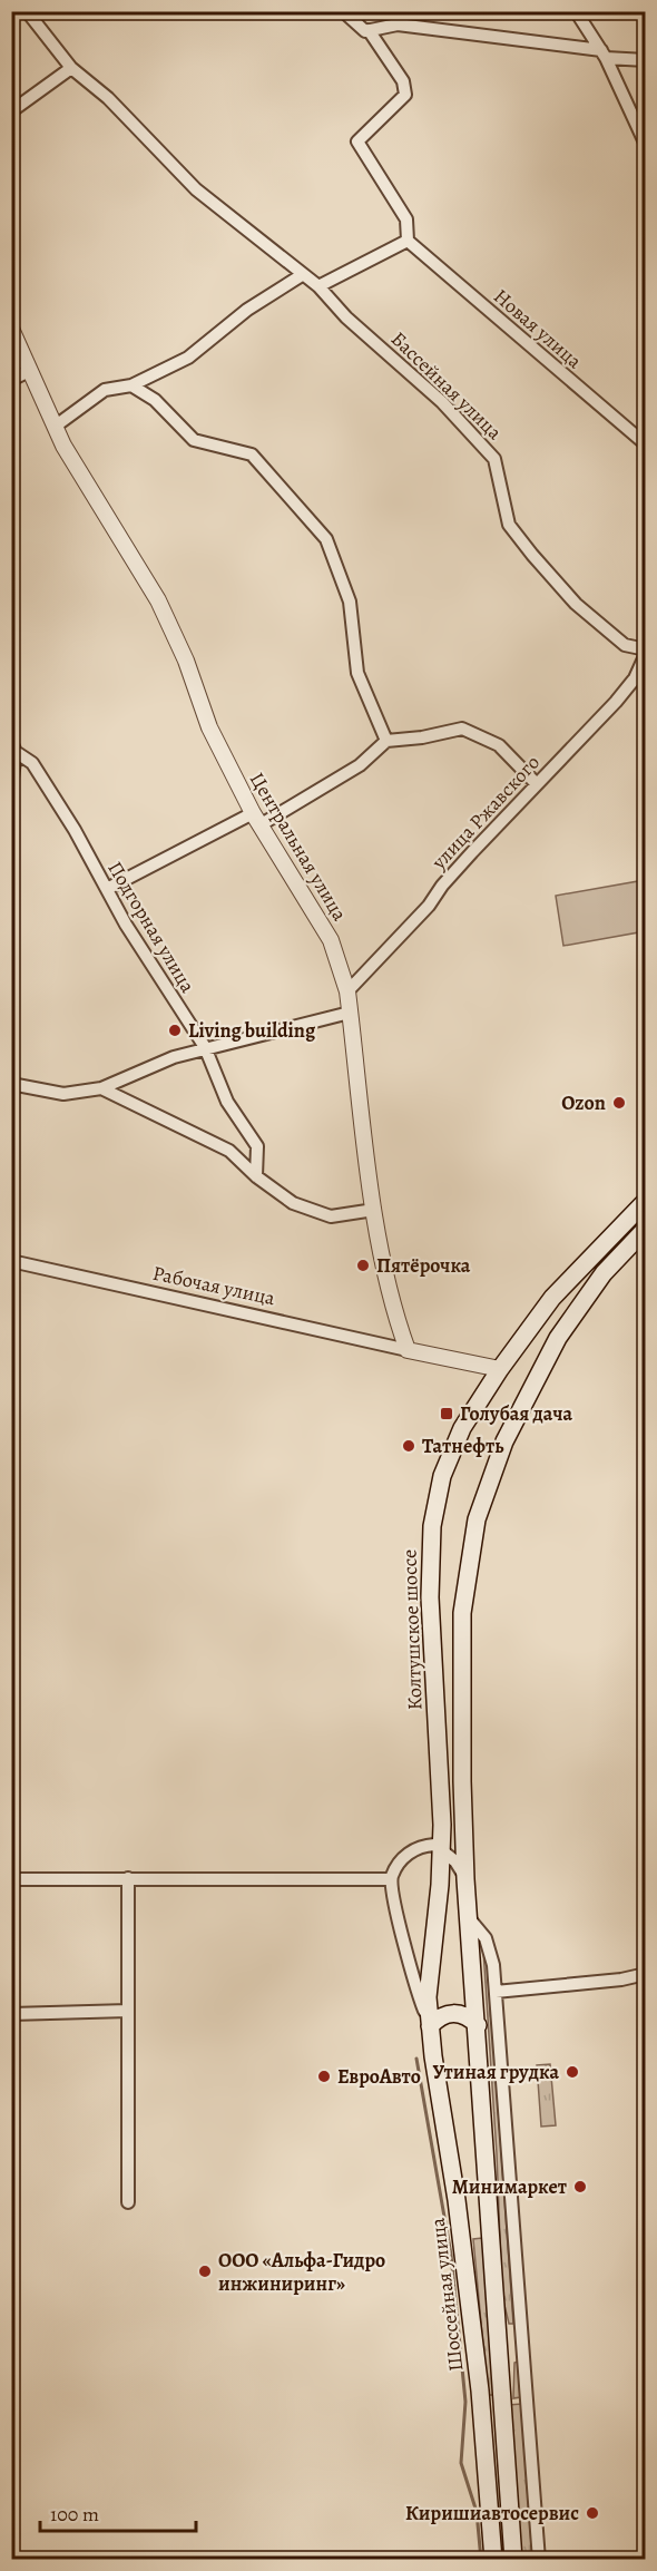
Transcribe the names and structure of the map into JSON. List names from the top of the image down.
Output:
{
  "streets": {
    "main road": ["Колтушское шоссе", "Шоссейная улица"],
    "street": [
      "Новая улица",
      "Бассейная улица",
      "улица Ржавского",
      "Центральная улица",
      "Подгорная улица",
      "Рабочая улица"
    ]
  },
  "crossings": [
    ["Бассейная улица", "улица Ржавского"],
    ["улица Ржавского", "Центральная улица"],
    ["Центральная улица", "Рабочая улица"],
    ["Колтушское шоссе", "Шоссейная улица"]
  ],
  "places": {
    "other": [
      "Living building",
      "Ozon",
      "Пятёрочка",
      "Татнефть",
      "Утиная грудка",
      "ЕвроАвто",
      "Минимаркет",
      "ООО «Альфа-Гидро инжиниринг»",
      "Киришиавтосервис"
    ],
    "transit": ["Голубая дача"]
  },
  "scale_bar": "100 m"
}
